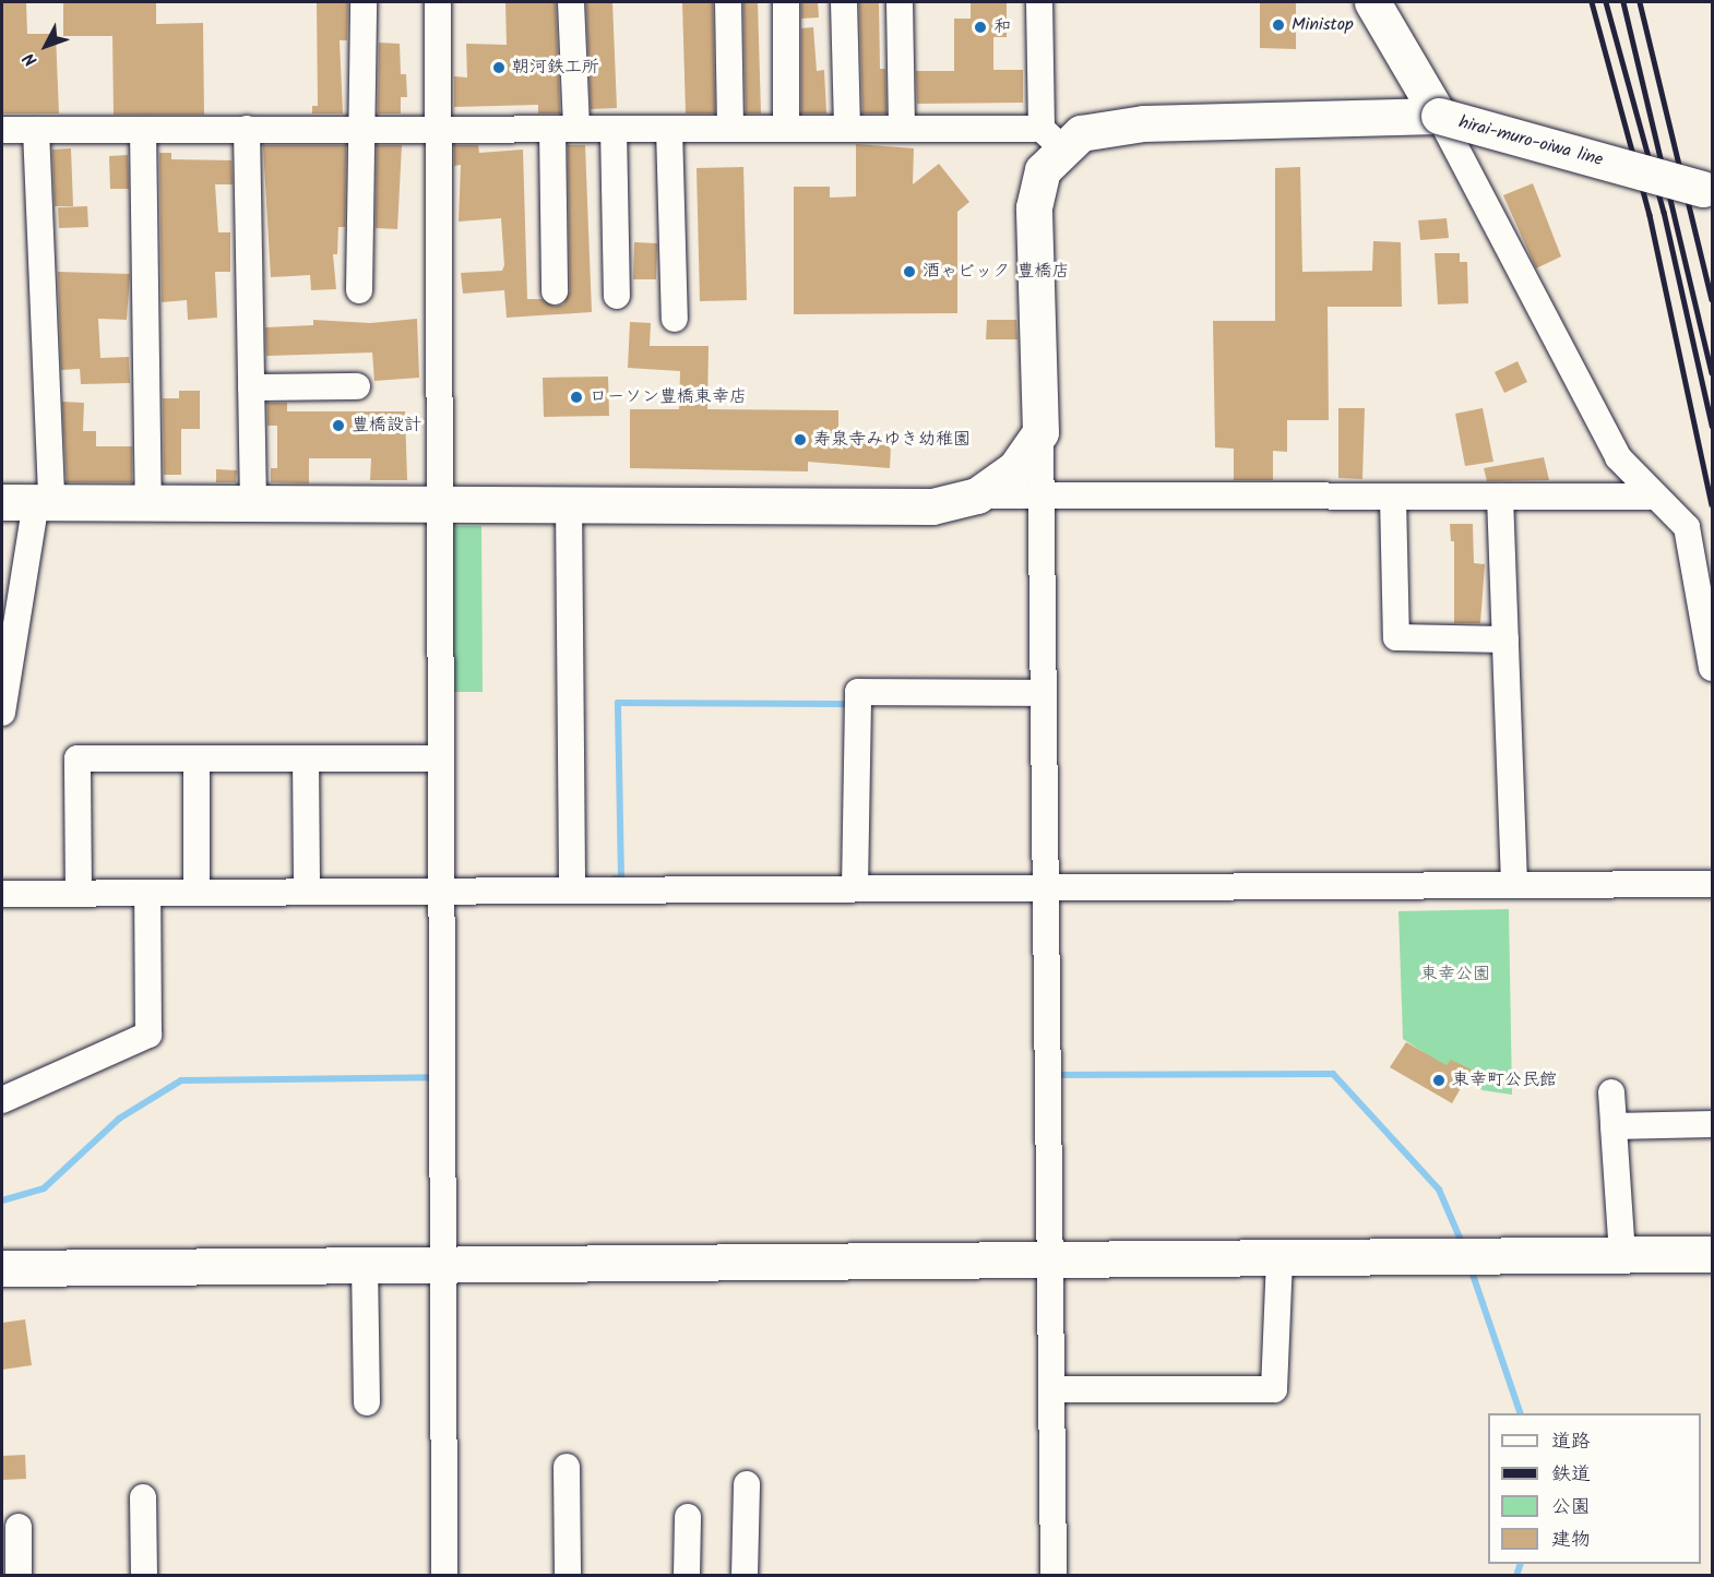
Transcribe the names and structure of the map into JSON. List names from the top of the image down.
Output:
{
  "streets": {
    "street": ["hirai-muro-oiwa line"]
  },
  "parks": ["東幸公園"],
  "places": [
    "Ministop",
    "和",
    "朝河鉄工所",
    "酒ゃビック 豊橋店",
    "ローソン豊橋東幸店",
    "豊橋設計",
    "寿泉寺みゆき幼稚園",
    "東幸町公民館"
  ],
  "legend": [
    "道路",
    "鉄道",
    "公園",
    "建物"
  ],
  "north": "bottom left"
}
